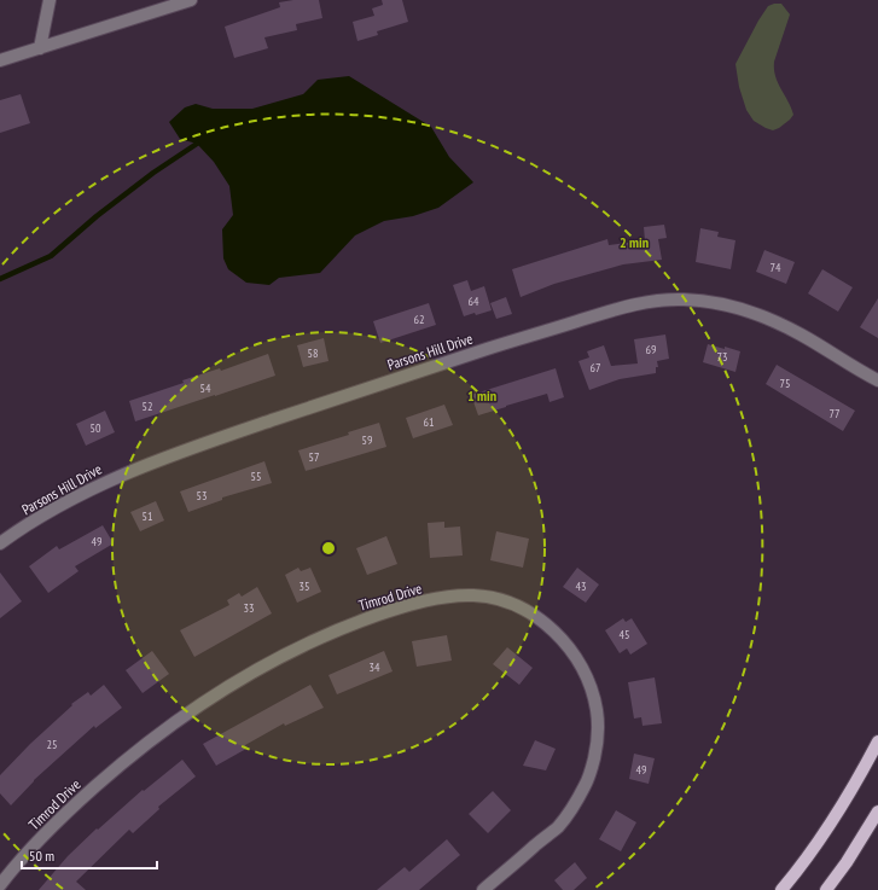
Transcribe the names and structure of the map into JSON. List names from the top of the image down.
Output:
{
  "streets": {
    "street": ["Parsons Hill Drive", "Timrod Drive"]
  },
  "house_numbers": [
    "74",
    "64",
    "62",
    "69",
    "58",
    "73",
    "67",
    "75",
    "54",
    "52",
    "77",
    "61",
    "50",
    "59",
    "57",
    "55",
    "53",
    "51",
    "49",
    "35",
    "43",
    "33",
    "45",
    "34",
    "25",
    "49"
  ],
  "scale_bar": "50 m",
  "rings": ["2 min", "1 min"]
}
